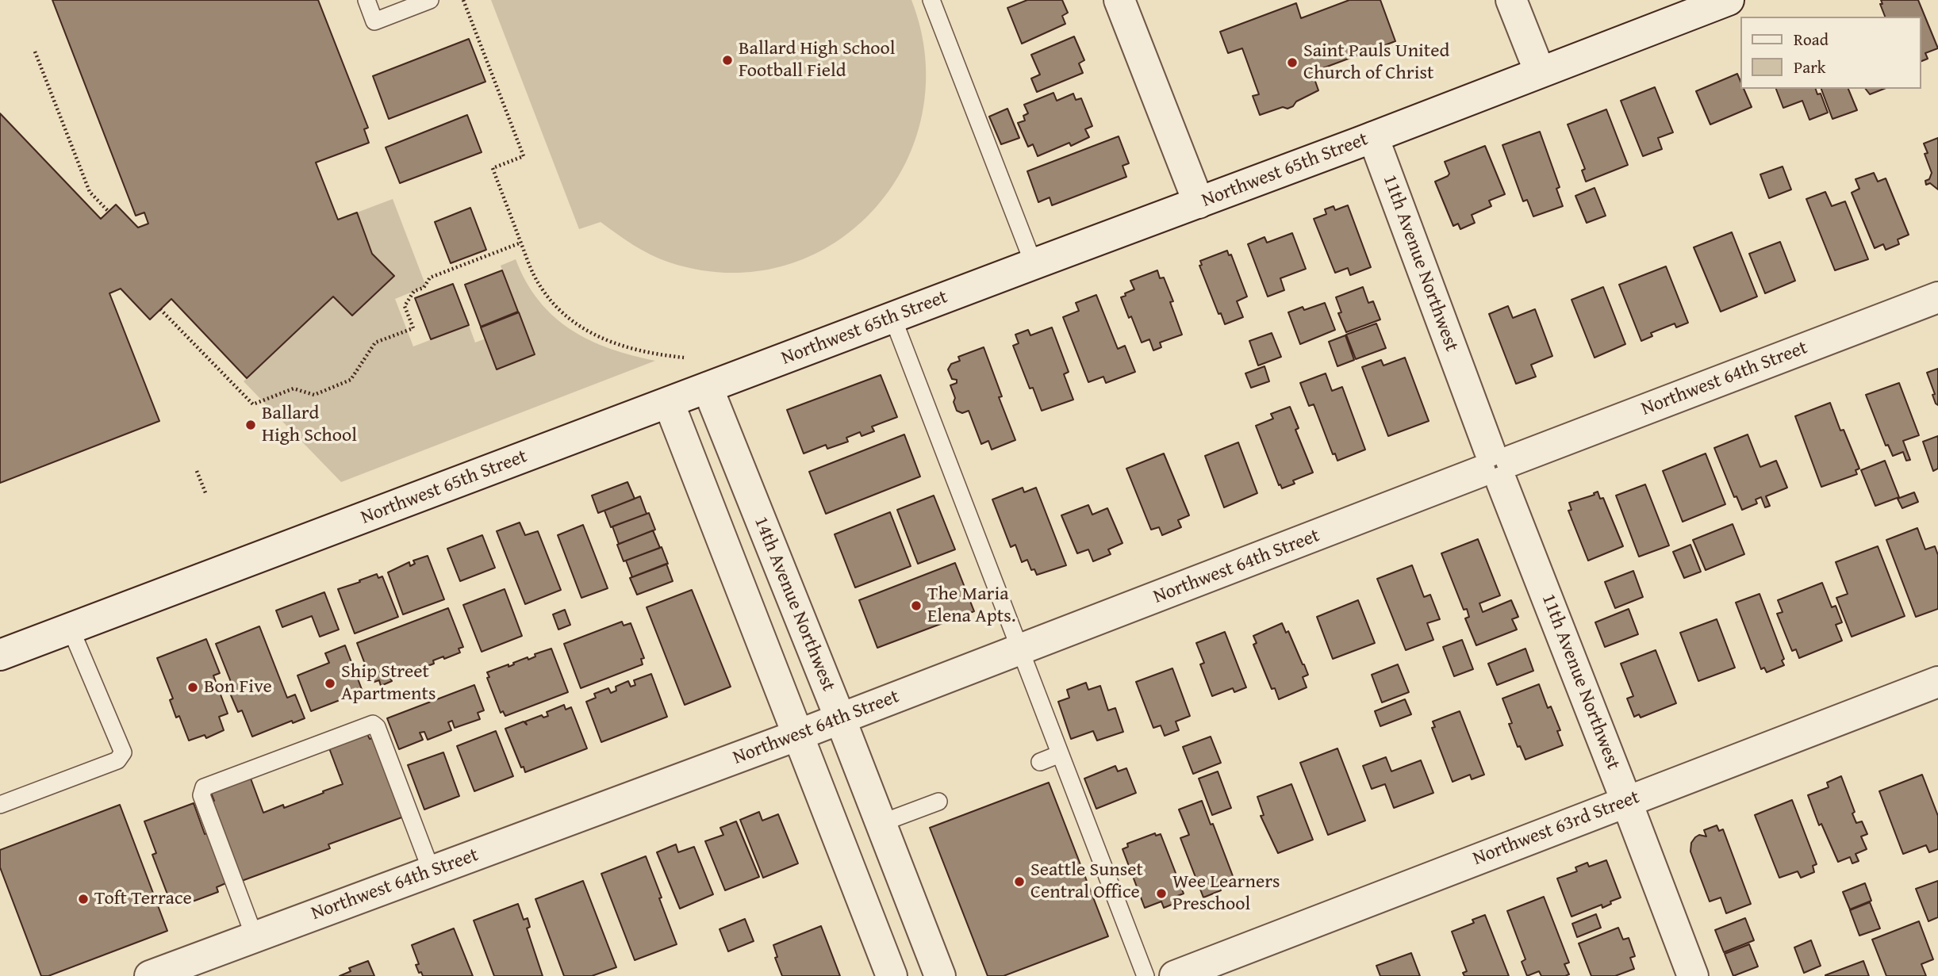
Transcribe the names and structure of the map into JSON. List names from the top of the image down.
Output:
{
  "streets": {
    "street": [
      "Northwest 65th Street",
      "11th Avenue Northwest",
      "Northwest 64th Street",
      "14th Avenue Northwest",
      "Northwest 63rd Street"
    ]
  },
  "crossings": [
    ["Northwest 65th Street", "11th Avenue Northwest"],
    ["Northwest 65th Street", "14th Avenue Northwest"],
    ["11th Avenue Northwest", "Northwest 64th Street"],
    ["11th Avenue Northwest", "Northwest 63rd Street"],
    ["Northwest 64th Street", "14th Avenue Northwest"]
  ],
  "places": [
    "Ballard High School Football Field",
    "Saint Pauls United Church of Christ",
    "Ballard High School",
    "The Maria Elena Apts.",
    "Ship Street Apartments",
    "Bon Five",
    "Seattle Sunset Central Office",
    "Wee Learners Preschool",
    "Toft Terrace"
  ],
  "legend": ["Road", "Park"]
}
